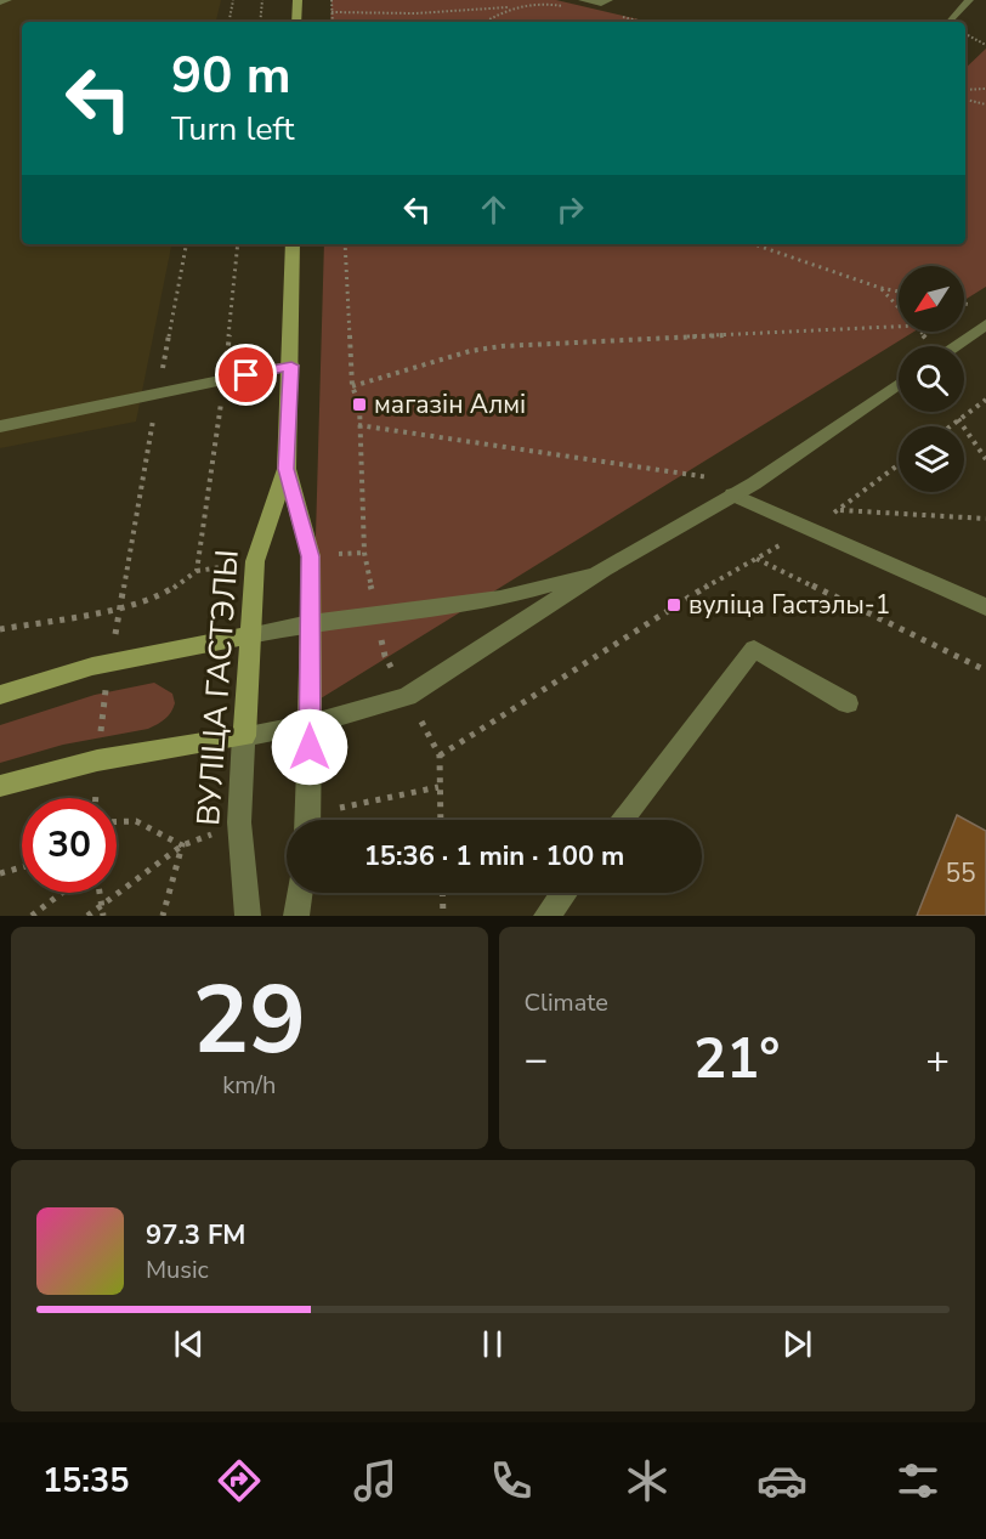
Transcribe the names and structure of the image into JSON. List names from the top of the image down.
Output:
{
  "streets": {
    "main road": ["ВУЛІЦА ГАСТЭЛЫ"]
  },
  "places": {
    "transit": ["магазін Алмі", "вуліца Гастэлы-1"]
  },
  "house_numbers": ["55"],
  "north": "bottom left",
  "page": {
    "turn": ["90 m", "Turn left"],
    "limit": "30",
    "trip": "15:36 · 1 min · 100 m",
    "tile": [
      ["29", "km/h"],
      "Climate"
    ],
    "heat": ["−", "21°", "+"],
    "song": ["97.3 FM", "Music"],
    "tabs": "15:35"
  }
}
